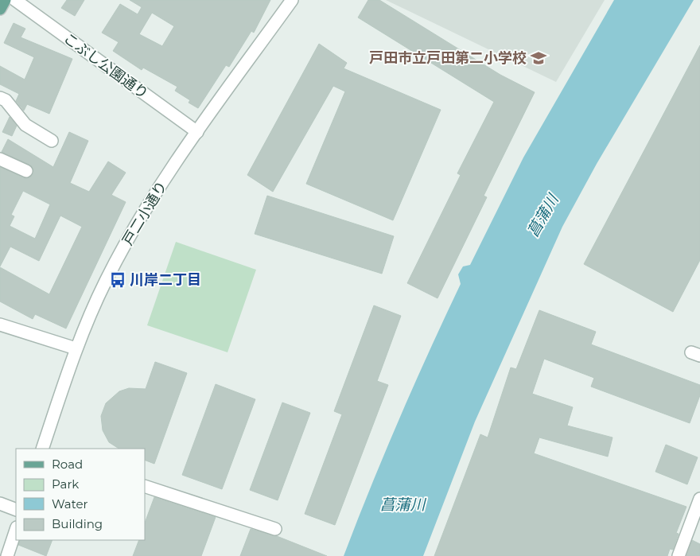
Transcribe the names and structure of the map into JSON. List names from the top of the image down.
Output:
{
  "streets": {
    "street": ["こぶし公園通り", "戸二小通り"]
  },
  "crossings": [
    ["こぶし公園通り", "戸二小通り"]
  ],
  "water": ["菖蒲川"],
  "places": {
    "school or university": ["戸田市立戸田第二小学校"],
    "bus stop": ["川岸二丁目"]
  },
  "legend": [
    "Road",
    "Park",
    "Water",
    "Building"
  ]
}
